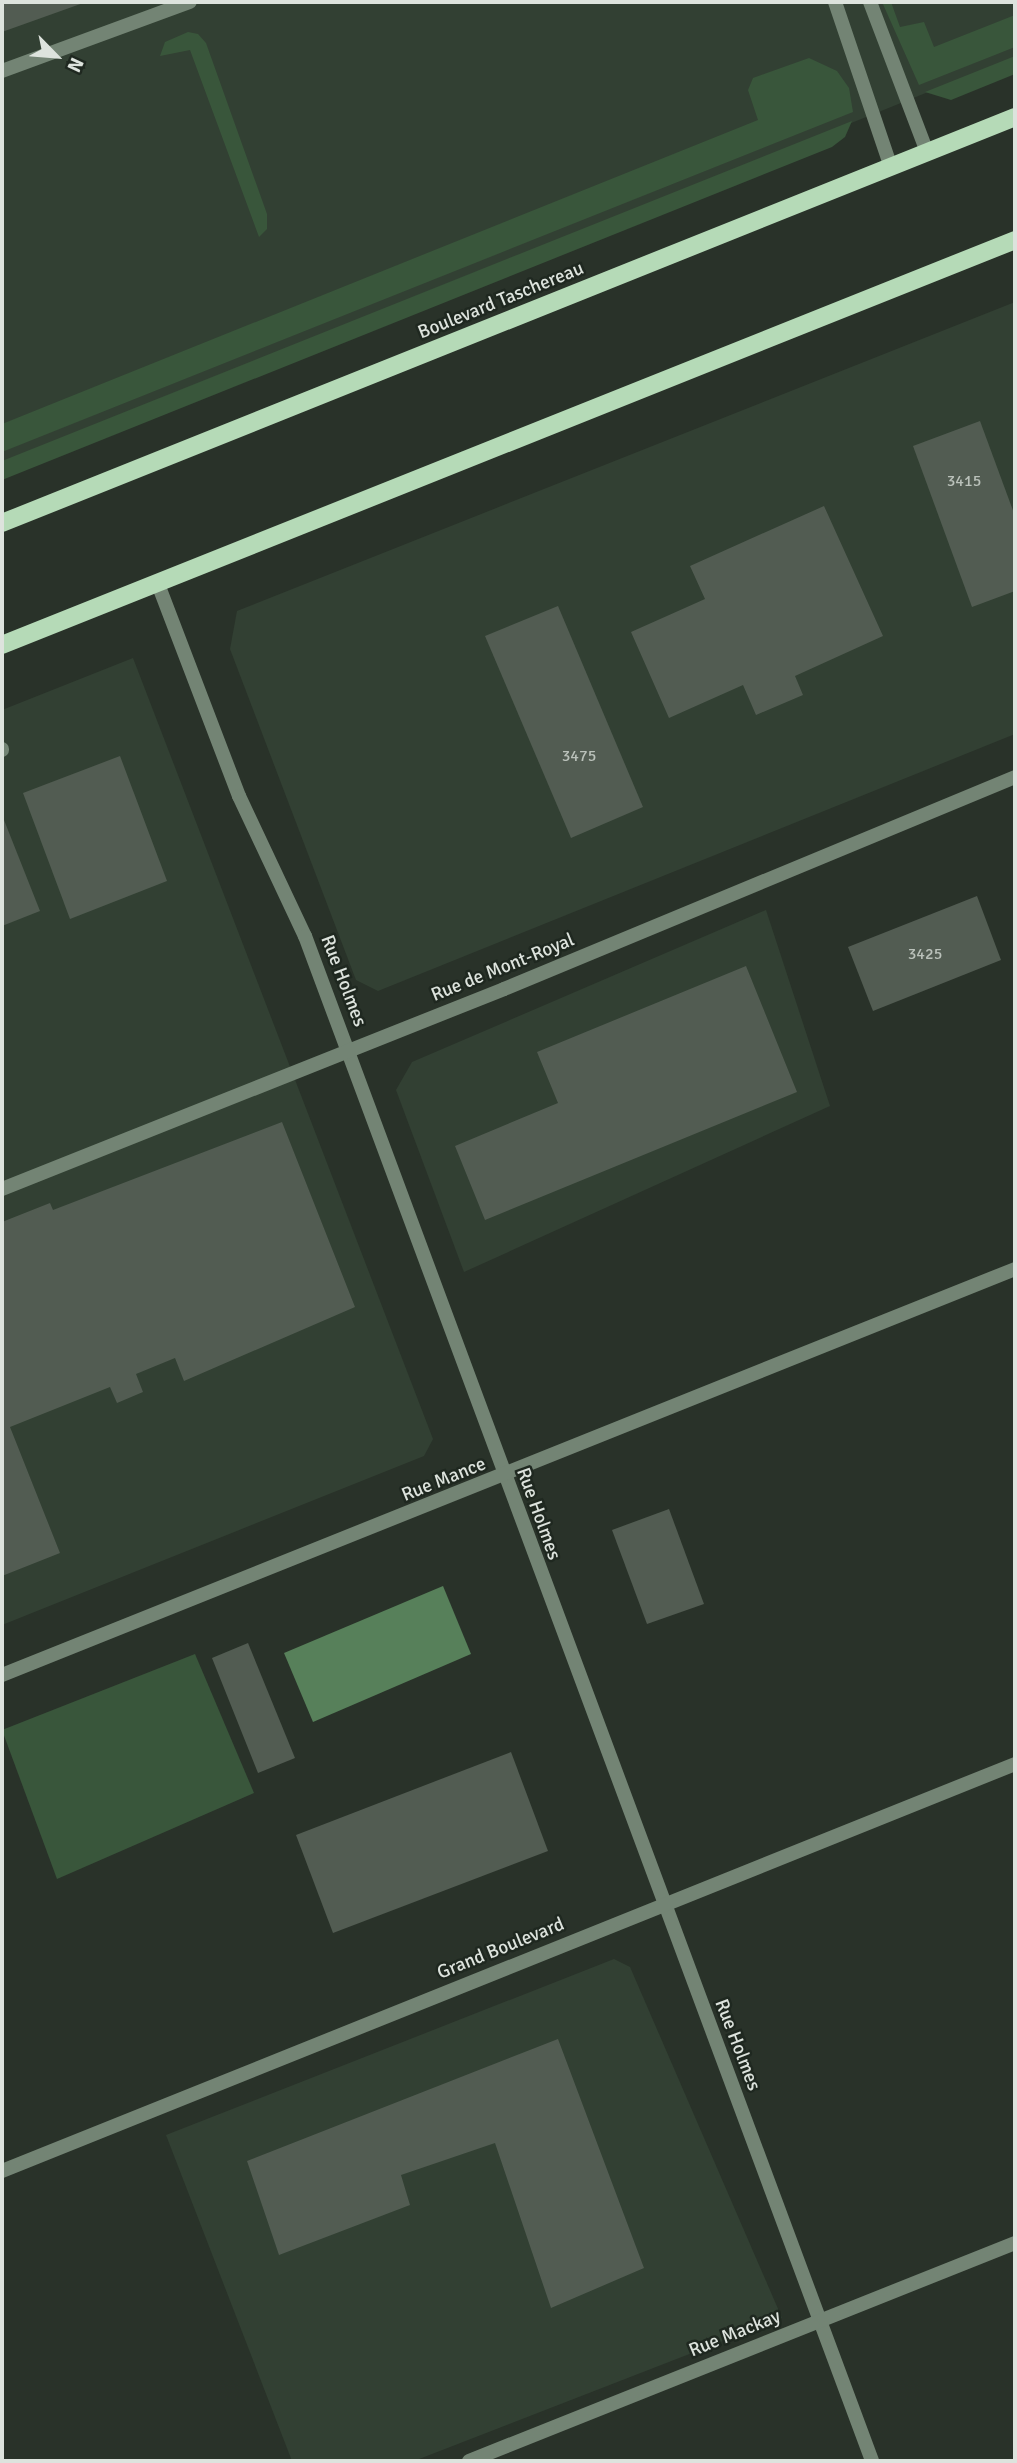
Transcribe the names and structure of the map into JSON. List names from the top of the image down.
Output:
{
  "streets": {
    "main road": ["Boulevard Taschereau"],
    "street": [
      "Rue de Mont-Royal",
      "Rue Holmes",
      "Rue Mance",
      "Grand Boulevard",
      "Rue Mackay"
    ]
  },
  "crossings": [
    ["Rue de Mont-Royal", "Rue Holmes"],
    ["Rue Holmes", "Rue Mance"],
    ["Rue Holmes", "Grand Boulevard"],
    ["Rue Holmes", "Rue Mackay"]
  ],
  "house_numbers": ["3415", "3475", "3425"],
  "north": "bottom right"
}
